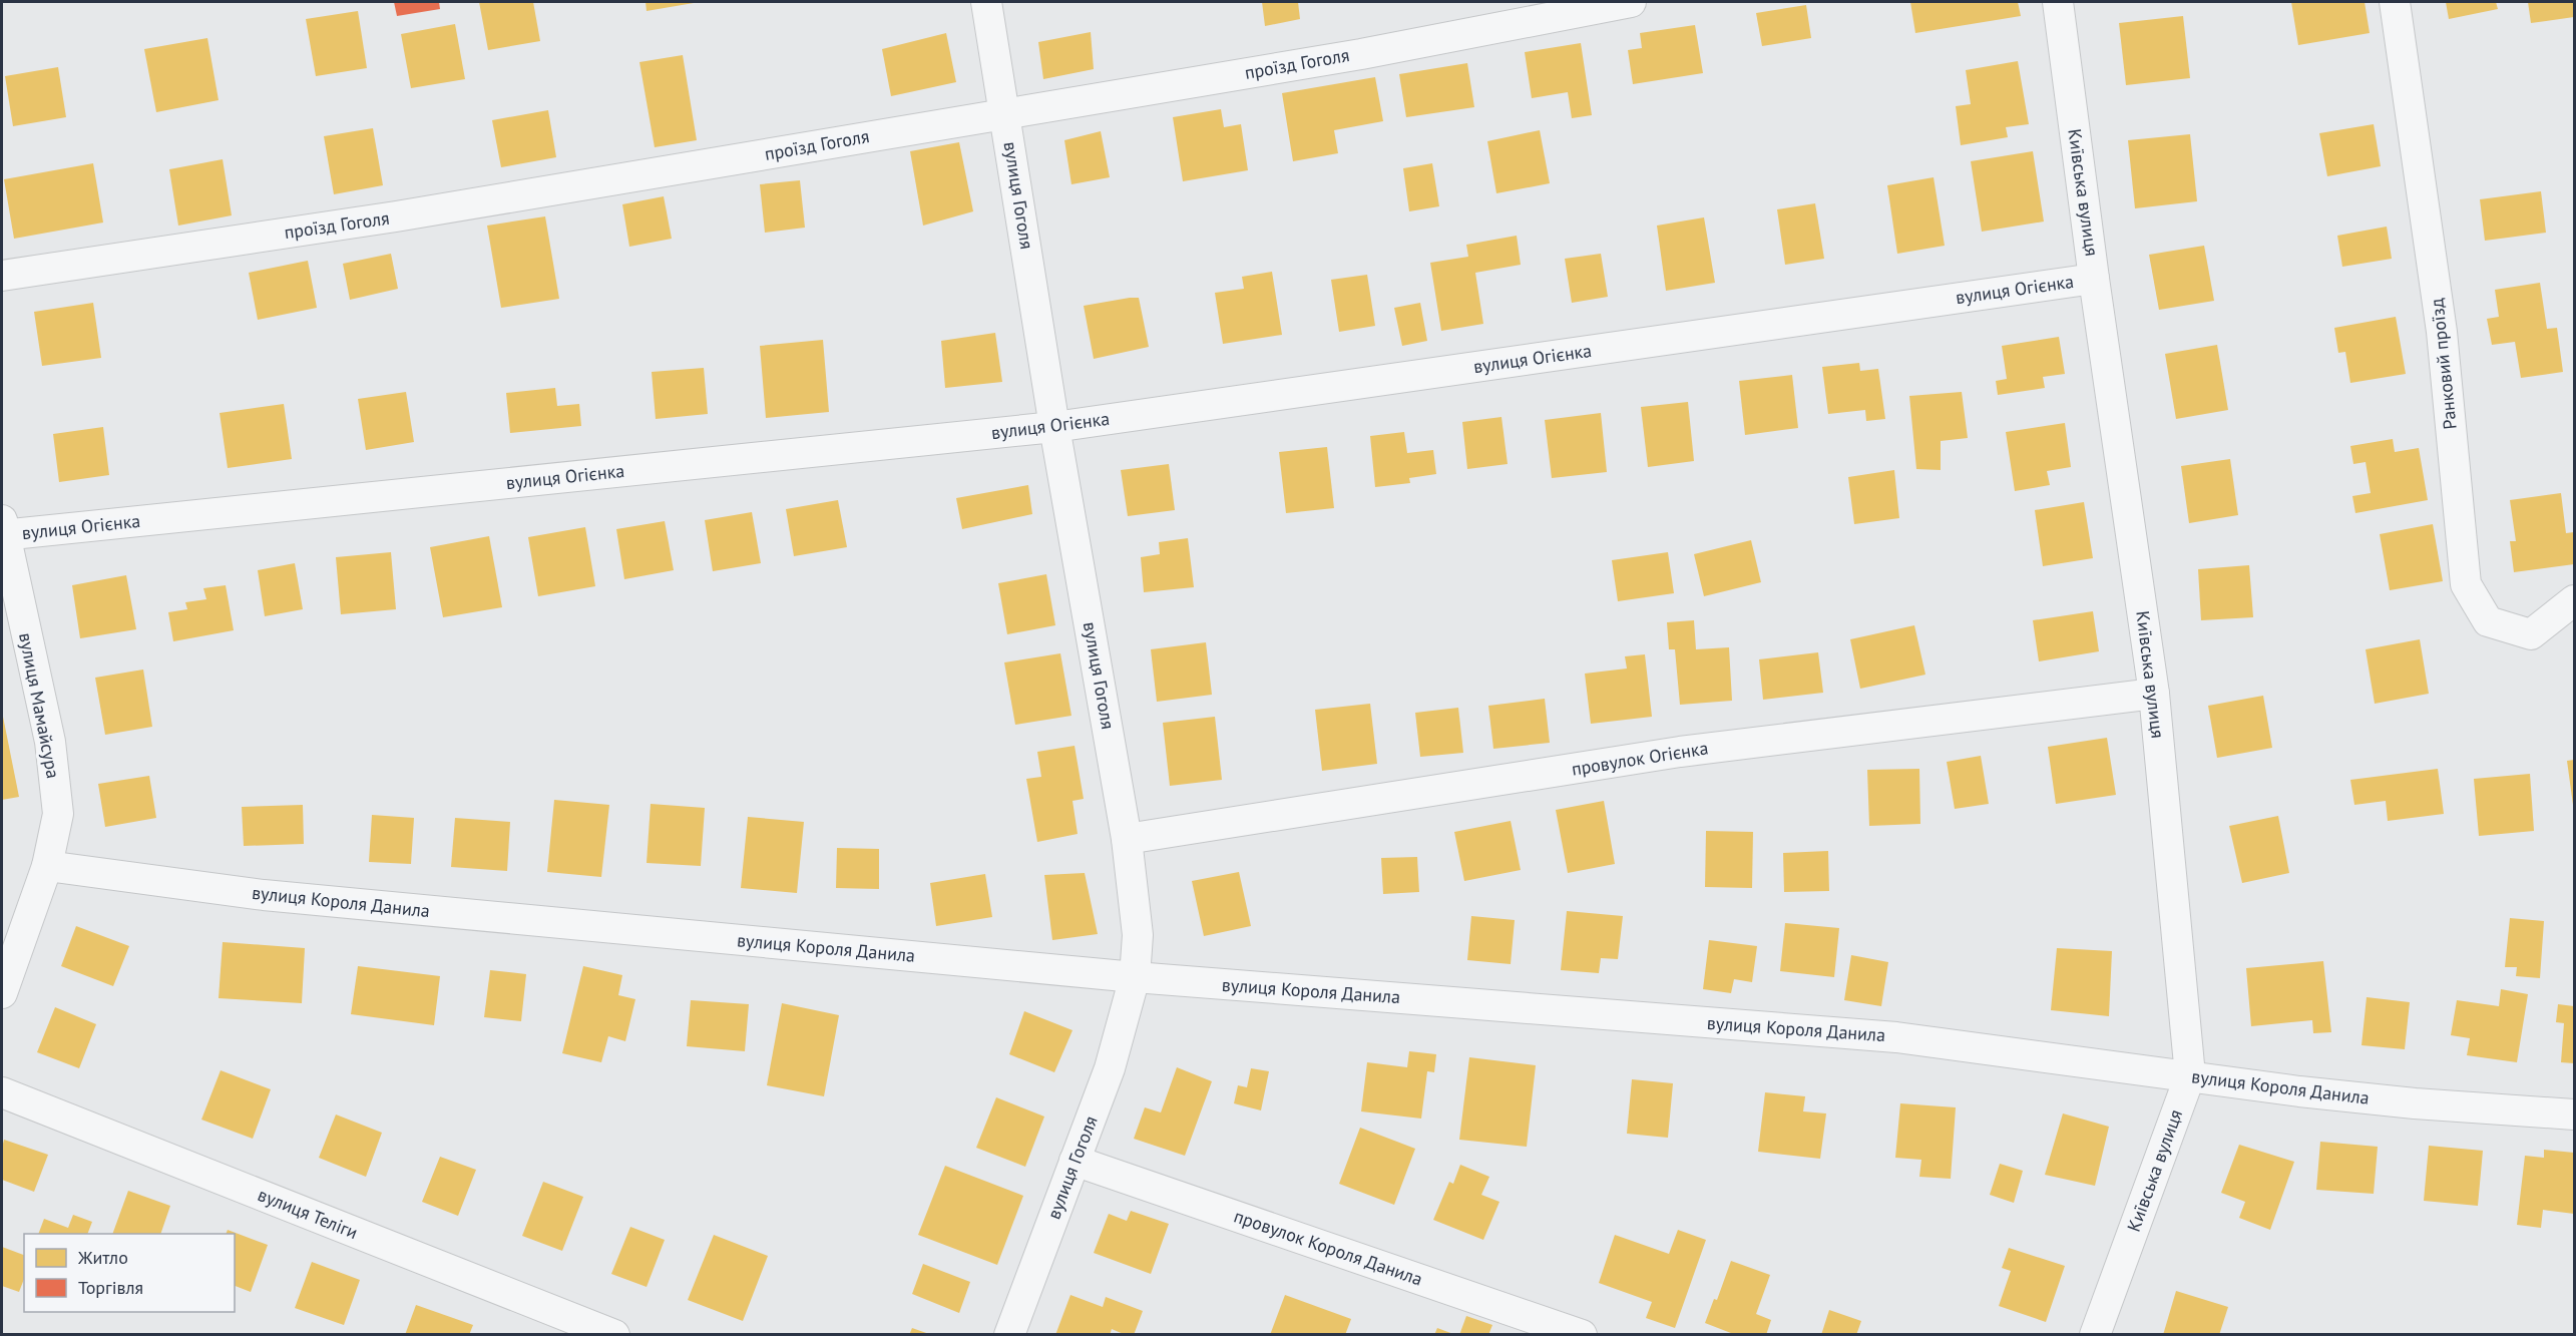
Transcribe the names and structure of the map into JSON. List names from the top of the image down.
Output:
{
  "streets": {
    "street": [
      "проїзд Гоголя",
      "Київська вулиця",
      "вулиця Гоголя",
      "вулиця Огієнка",
      "Ранковий проїзд",
      "вулиця Мамайсура",
      "провулок Огієнка",
      "вулиця Короля Данила",
      "вулиця Теліги",
      "провулок Короля Данила"
    ]
  },
  "crossings": [
    ["проїзд Гоголя", "вулиця Гоголя"],
    ["Київська вулиця", "вулиця Огієнка"],
    ["Київська вулиця", "провулок Огієнка"],
    ["Київська вулиця", "вулиця Короля Данила"],
    ["вулиця Гоголя", "вулиця Огієнка"],
    ["вулиця Гоголя", "провулок Огієнка"],
    ["вулиця Гоголя", "вулиця Короля Данила"],
    ["вулиця Гоголя", "провулок Короля Данила"],
    ["вулиця Огієнка", "вулиця Мамайсура"],
    ["вулиця Мамайсура", "вулиця Короля Данила"]
  ],
  "legend": ["Житло", "Торгівля"]
}
